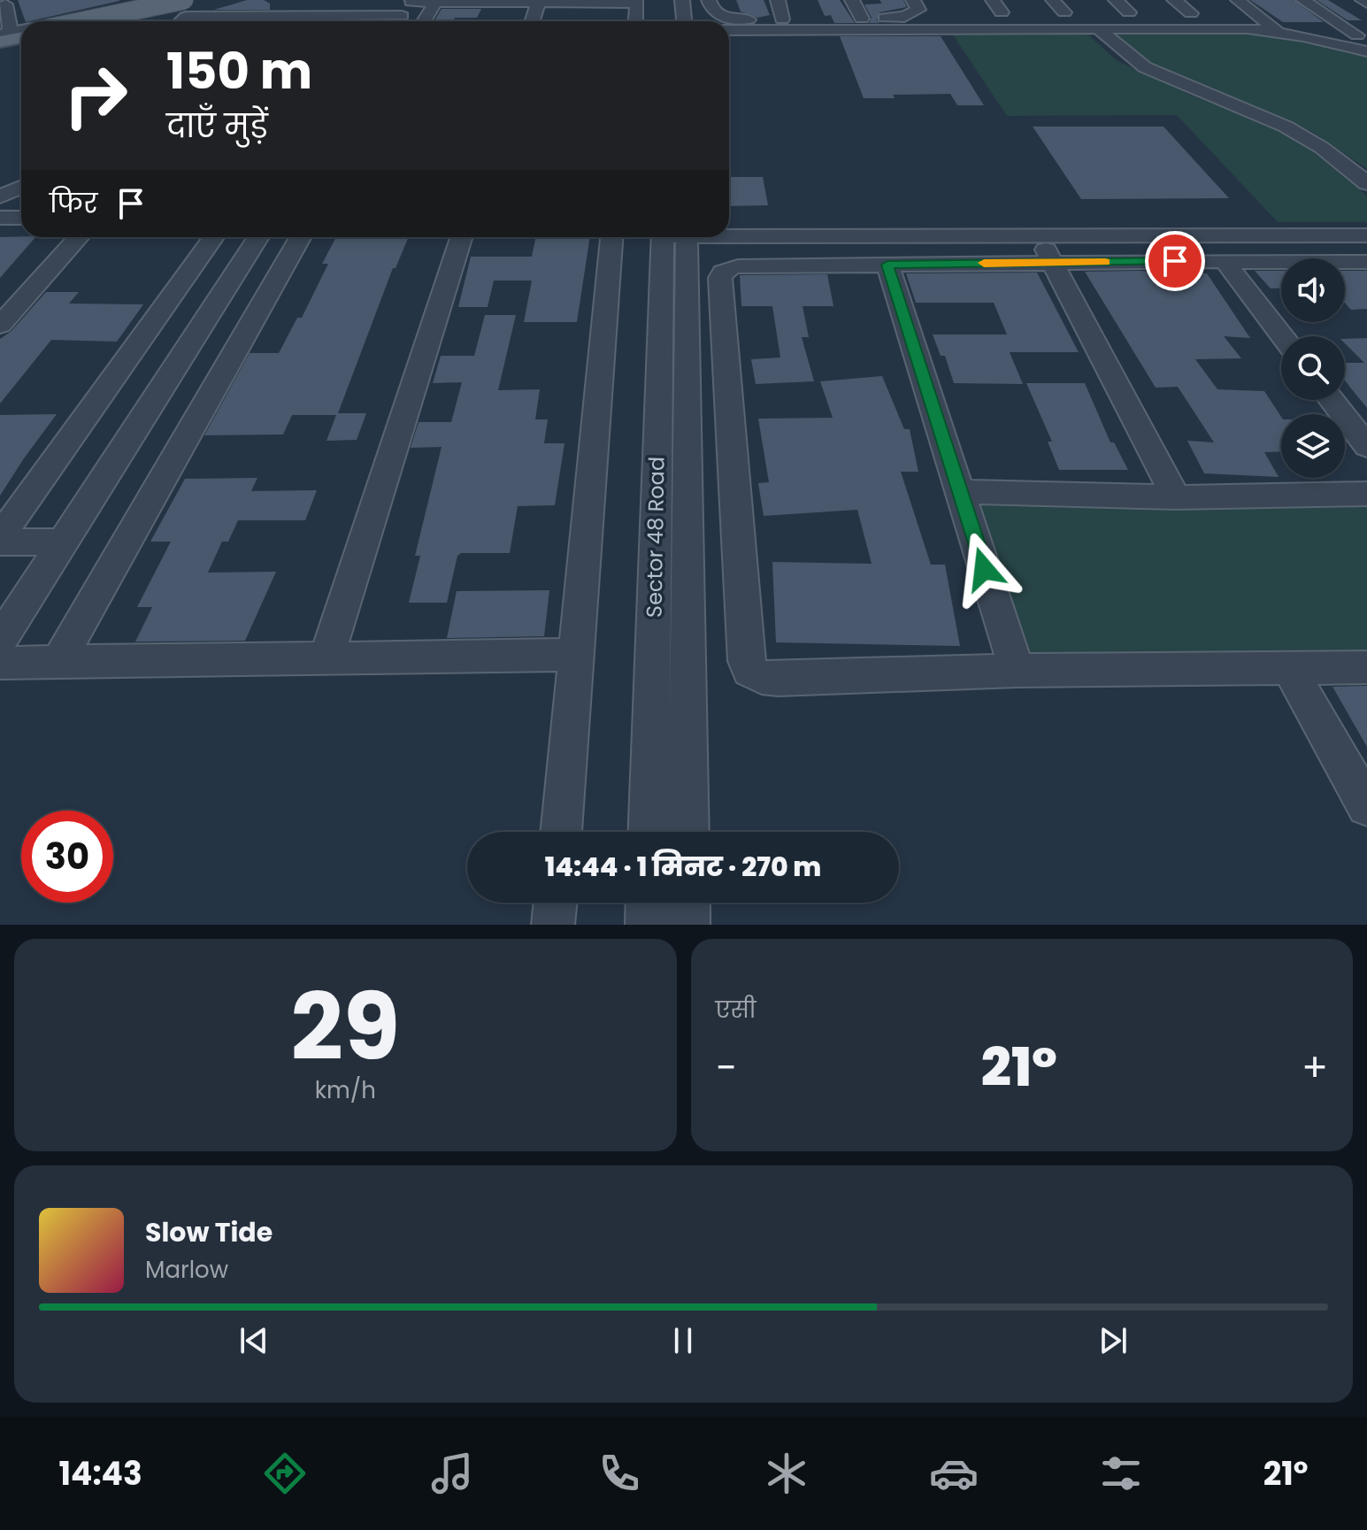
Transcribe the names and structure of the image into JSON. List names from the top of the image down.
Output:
{
  "streets": {
    "street": ["Sector 48 Road"]
  },
  "page": {
    "turn": ["150 m", "दाएँ मुड़ें"],
    "then": "फिर",
    "limit": "30",
    "trip": "14:44 · 1 मिनट · 270 m",
    "tile": [
      ["29", "km/h"],
      "एसी"
    ],
    "heat": ["−", "21°", "+"],
    "song": ["Slow Tide", "Marlow"],
    "tabs": ["14:43", "21°"]
  }
}
